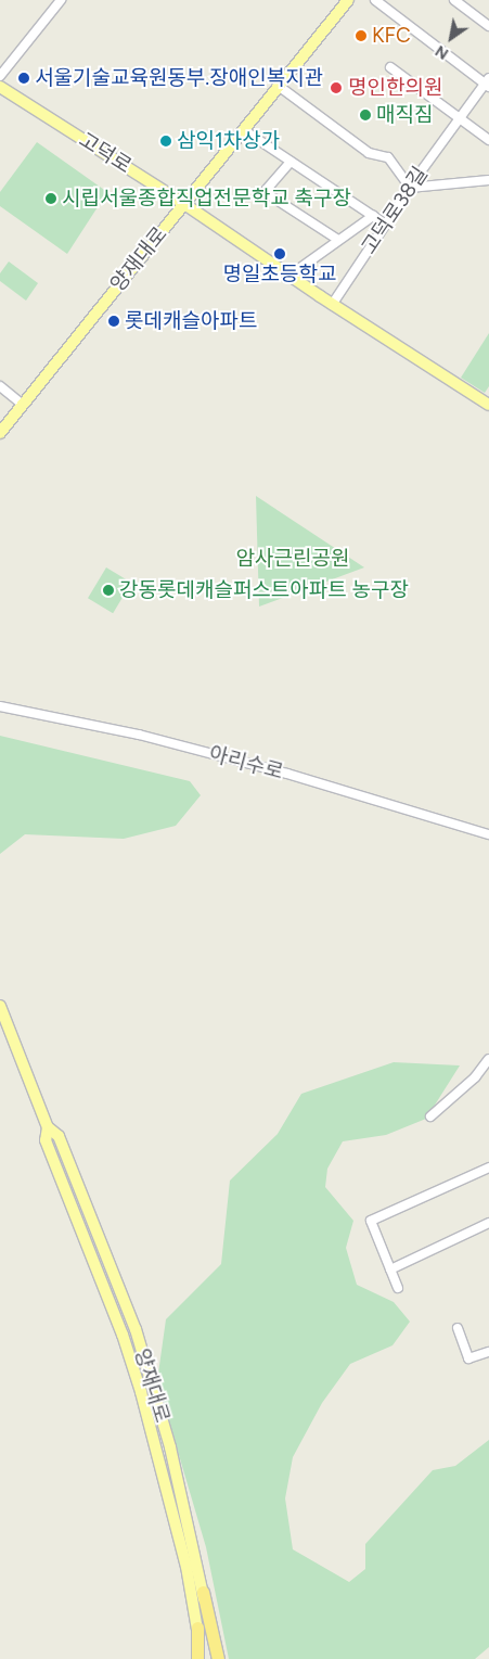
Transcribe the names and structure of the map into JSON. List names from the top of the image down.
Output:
{
  "streets": {
    "main road": ["고덕로", "양재대로"],
    "street": ["고덕로38길", "아리수로"]
  },
  "crossings": [
    ["고덕로", "고덕로38길"],
    ["고덕로", "양재대로"]
  ],
  "parks": ["암사근린공원"],
  "places": [
    "KFC",
    "서울기술교육원동부.장애인복지관",
    "명인한의원",
    "매직짐",
    "삼익1차상가",
    "시립서울종합직업전문학교 축구장",
    "명일초등학교",
    "롯데캐슬아파트",
    "강동롯데캐슬퍼스트아파트 농구장"
  ],
  "north": "bottom left"
}
